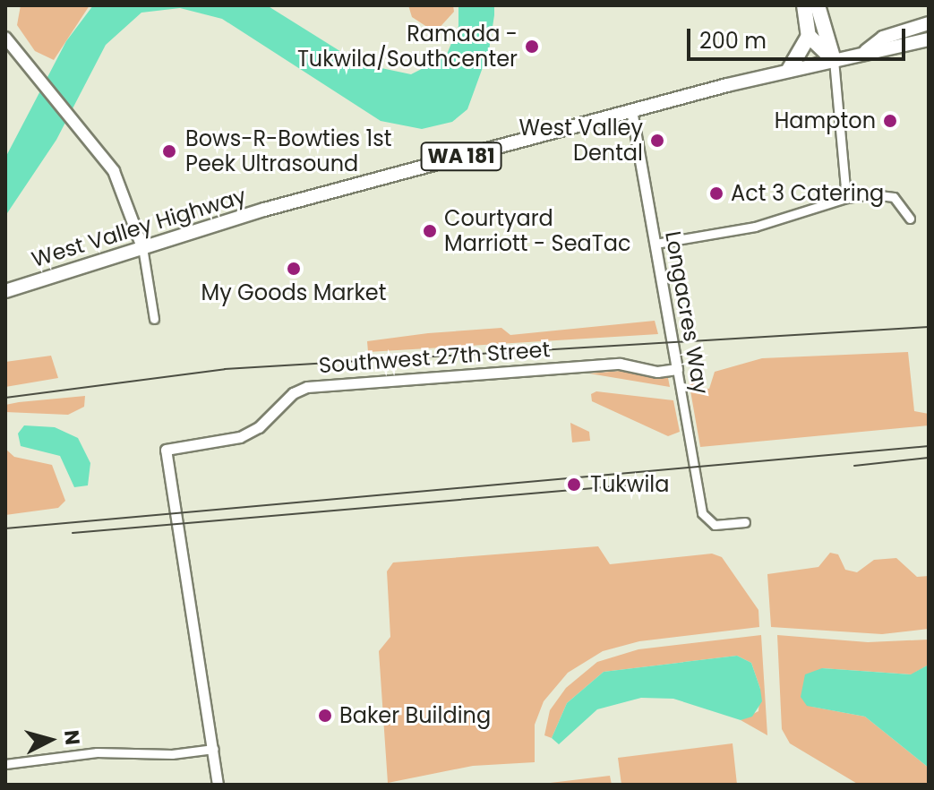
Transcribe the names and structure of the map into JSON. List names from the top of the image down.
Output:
{
  "streets": {
    "main road": ["WA 181", "West Valley Highway"],
    "street": ["Longacres Way", "Southwest 27th Street"]
  },
  "crossings": [
    ["West Valley Highway", "Longacres Way"],
    ["Longacres Way", "Southwest 27th Street"]
  ],
  "places": [
    "Ramada - Tukwila/Southcenter",
    "Hampton",
    "West Valley Dental",
    "Bows-R-Bowties 1st Peek Ultrasound",
    "Act 3 Catering",
    "Courtyard Marriott - SeaTac",
    "My Goods Market",
    "Tukwila",
    "Baker Building"
  ],
  "scale_bar": "200 m",
  "north": "right"
}
